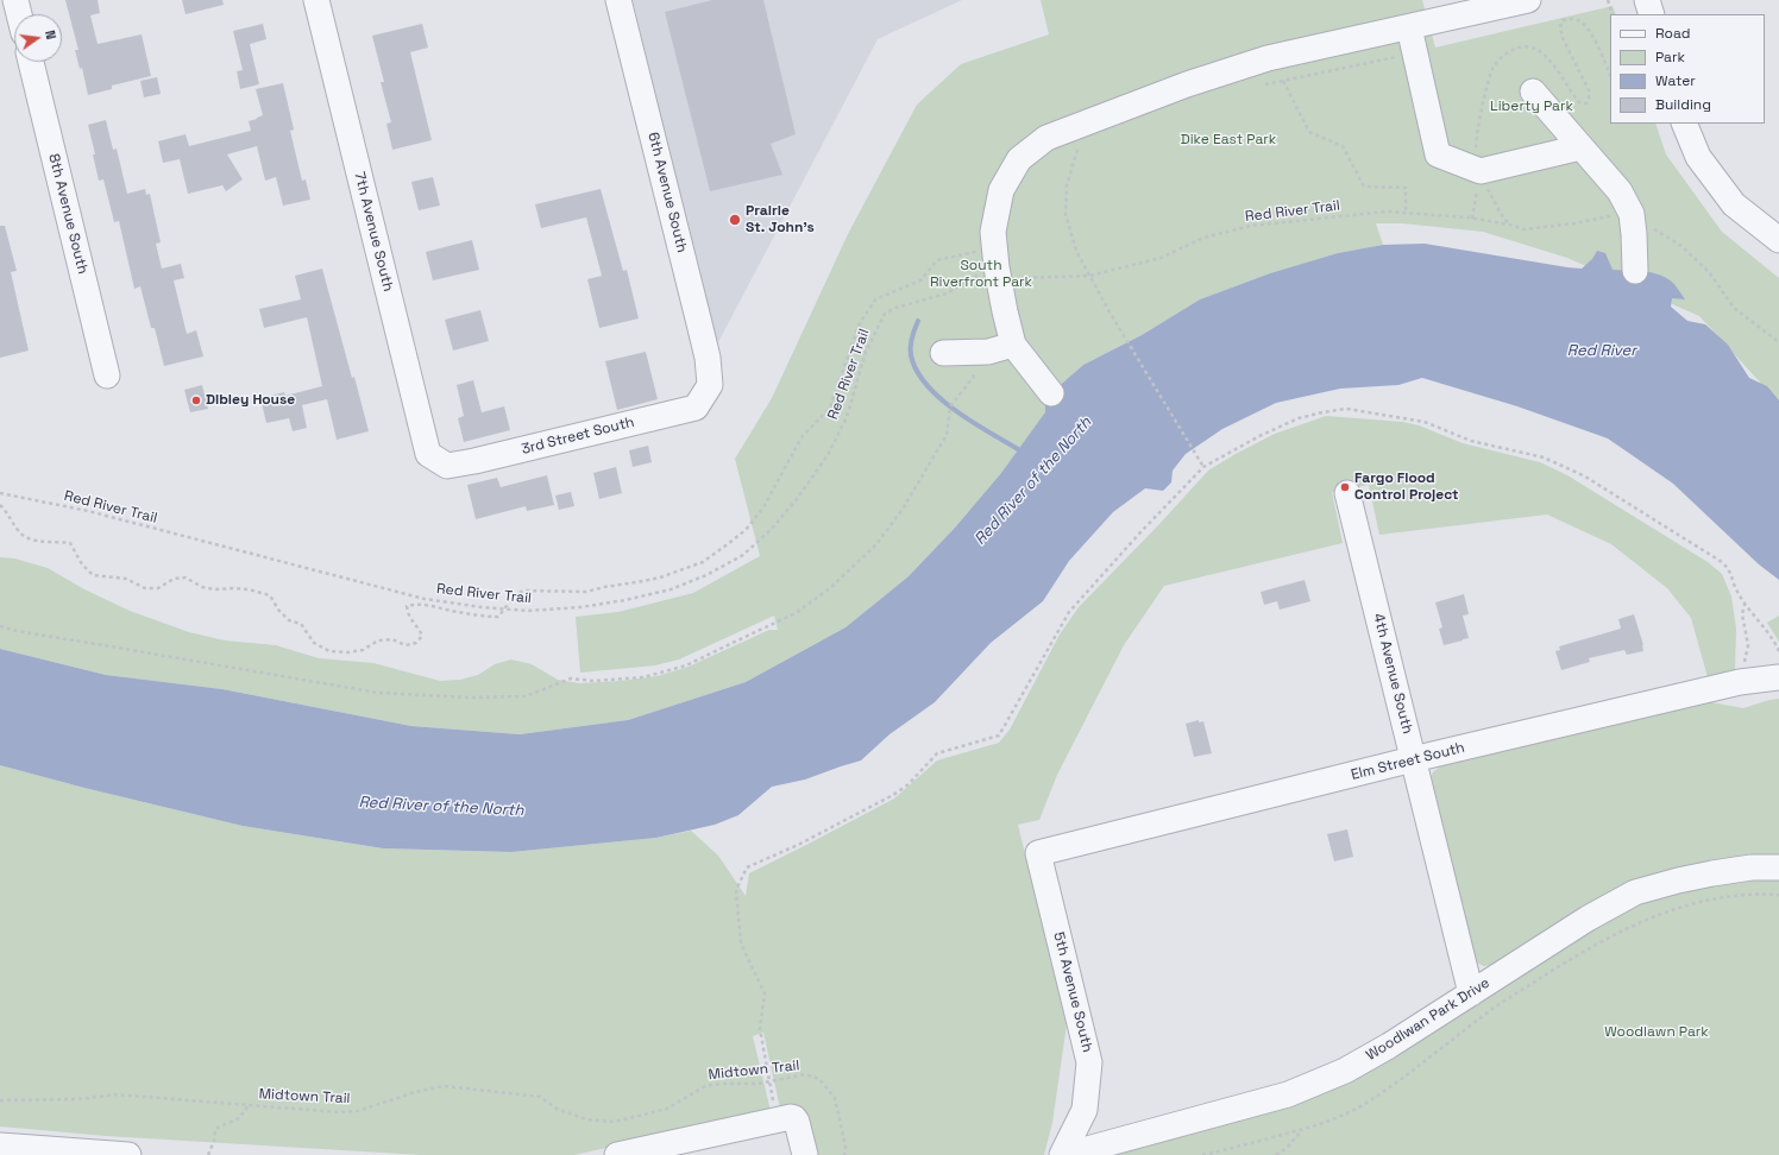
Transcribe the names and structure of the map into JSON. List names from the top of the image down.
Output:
{
  "streets": {
    "street": [
      "6th Avenue South",
      "8th Avenue South",
      "7th Avenue South",
      "3rd Street South",
      "4th Avenue South",
      "Elm Street South",
      "5th Avenue South",
      "Woodlwan Park Drive"
    ],
    "path": ["Red River Trail", "Midtown Trail"]
  },
  "crossings": [
    ["6th Avenue South", "3rd Street South"],
    ["7th Avenue South", "3rd Street South"],
    ["4th Avenue South", "Elm Street South"],
    ["4th Avenue South", "Woodlwan Park Drive"],
    ["Elm Street South", "5th Avenue South"],
    ["5th Avenue South", "Woodlwan Park Drive"]
  ],
  "water": ["Red River", "Red River of the North"],
  "parks": [
    "Liberty Park",
    "Dike East Park",
    "South Riverfront Park",
    "Woodlawn Park"
  ],
  "places": ["Prairie St. John's", "Dibley House", "Fargo Flood Control Project"],
  "legend": [
    "Road",
    "Park",
    "Water",
    "Building"
  ],
  "north": "right"
}
